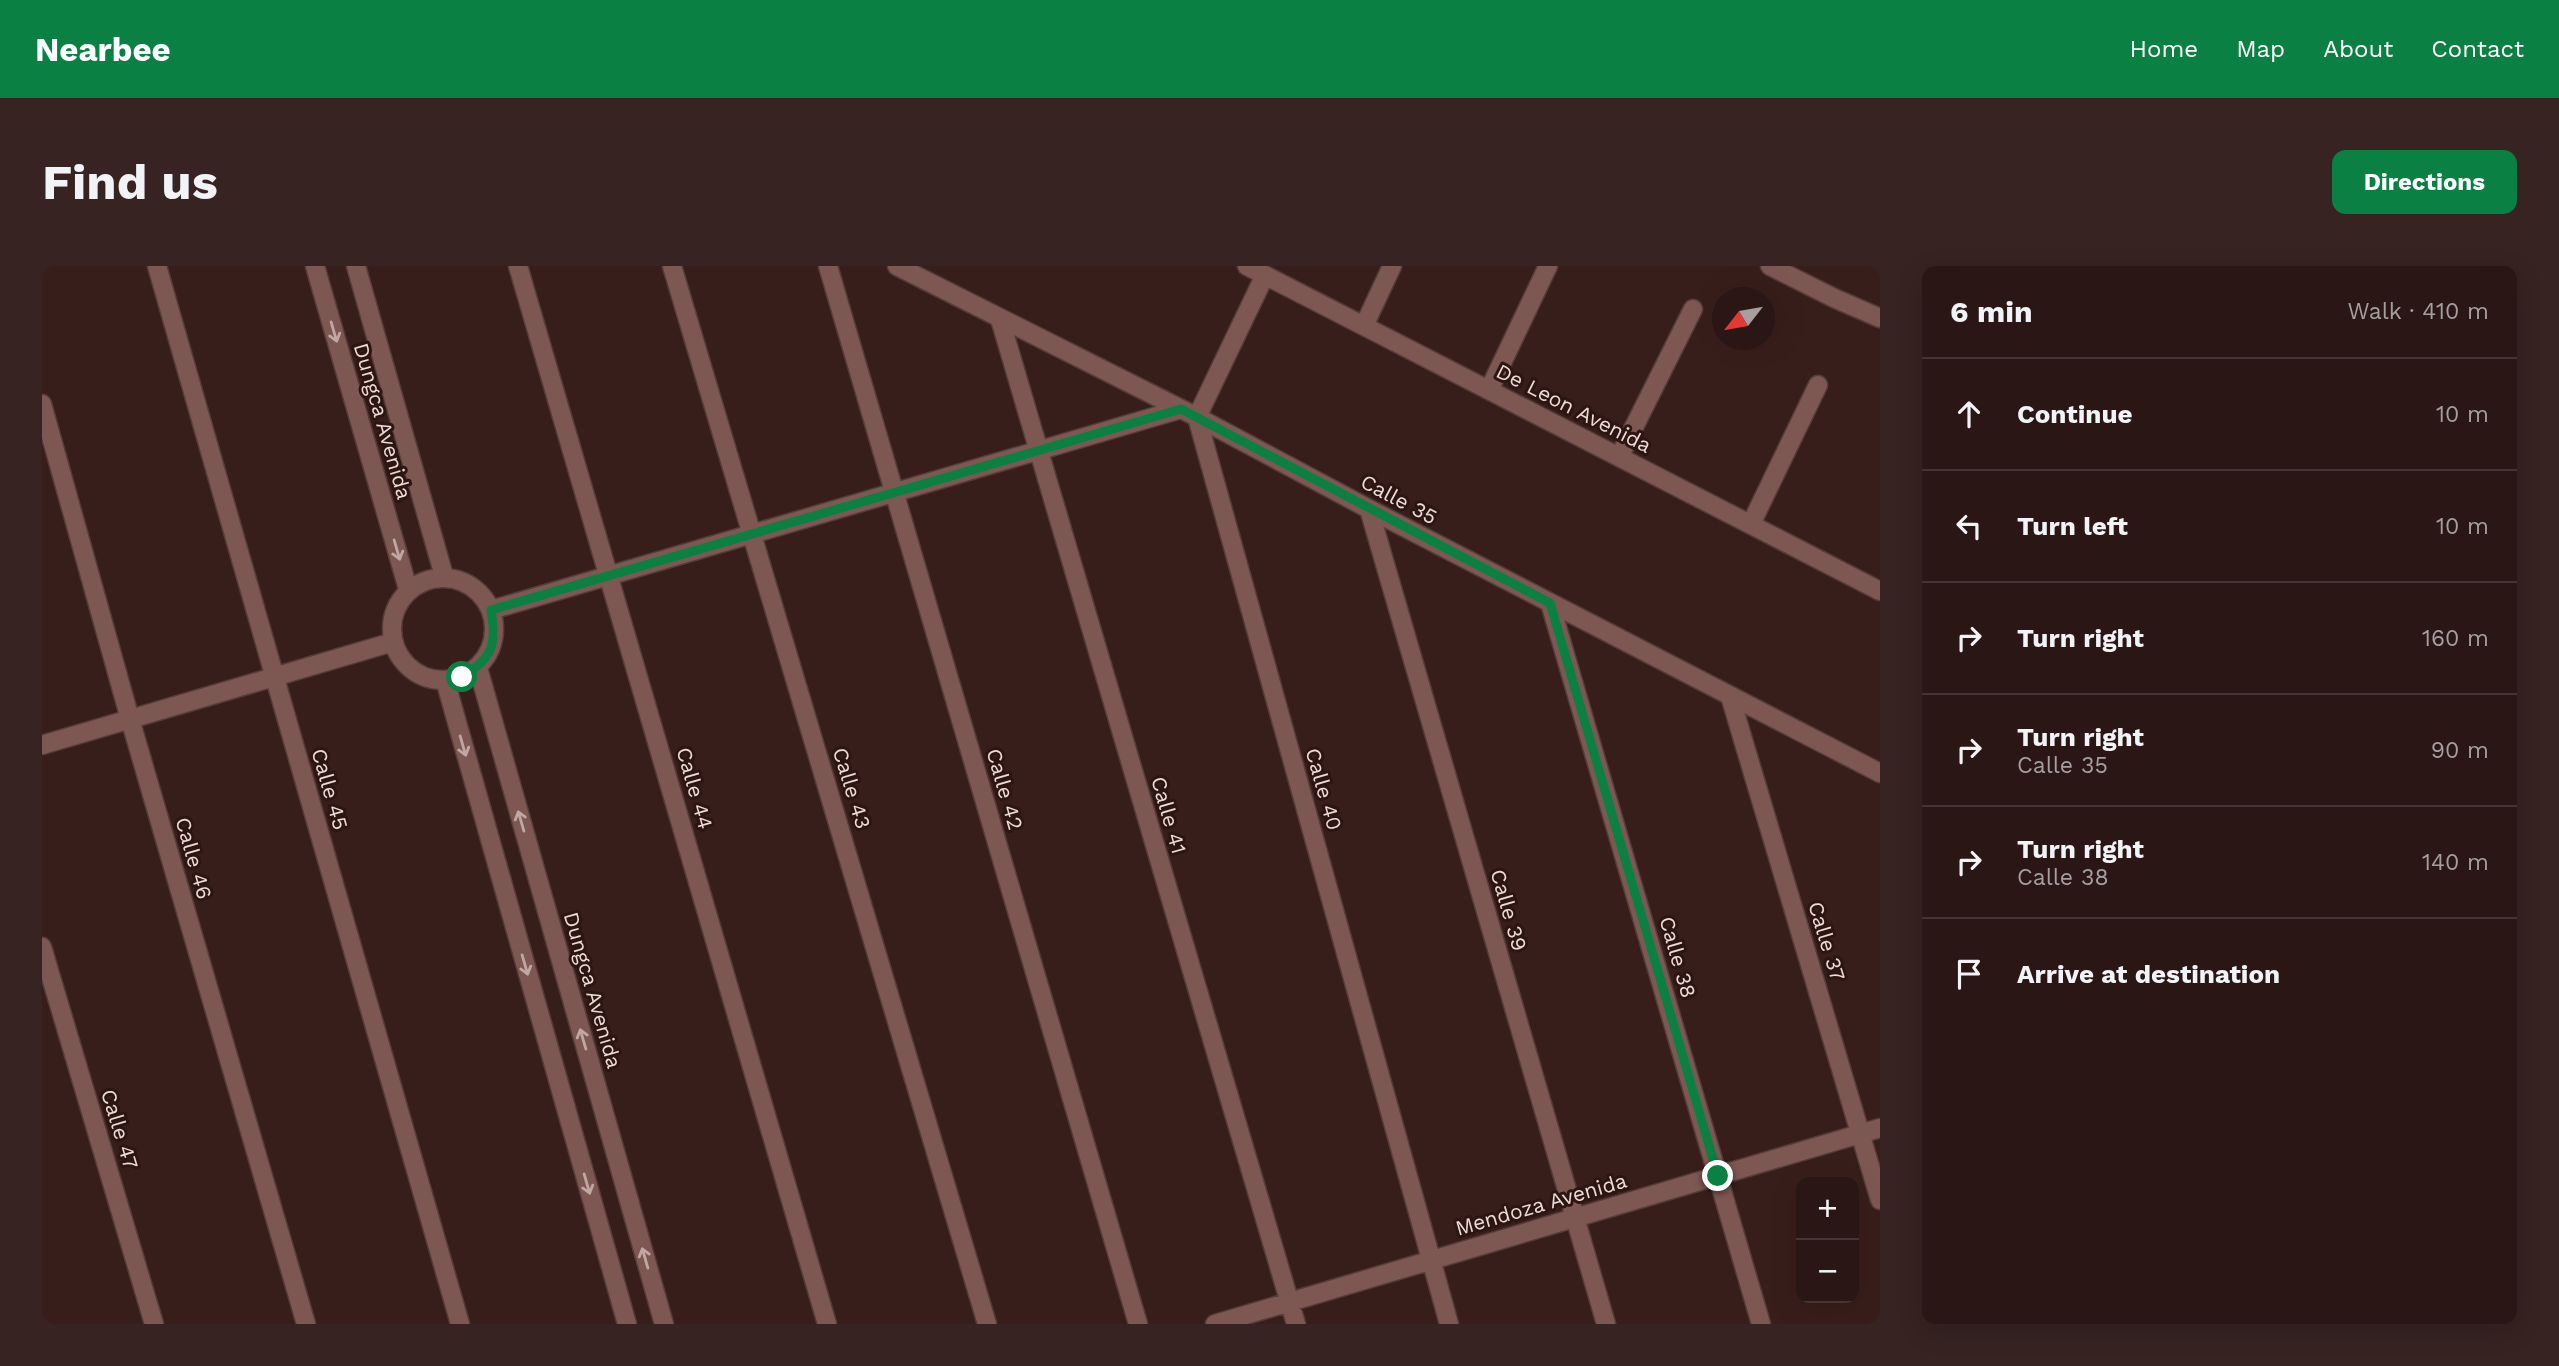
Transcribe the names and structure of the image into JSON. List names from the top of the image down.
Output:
{
  "streets": {
    "street": [
      "De Leon Avenida",
      "Dungca Avenida",
      "Calle 35",
      "Calle 44",
      "Calle 43",
      "Calle 45",
      "Calle 42",
      "Calle 40",
      "Calle 41",
      "Calle 46",
      "Calle 39",
      "Calle 37",
      "Calle 38",
      "Calle 47",
      "Mendoza Avenida"
    ]
  },
  "crossings": [
    ["Calle 35", "Calle 40"],
    ["Calle 35", "Calle 41"],
    ["Calle 35", "Calle 39"],
    ["Calle 35", "Calle 37"],
    ["Calle 35", "Calle 38"],
    ["Calle 40", "Mendoza Avenida"],
    ["Calle 41", "Mendoza Avenida"],
    ["Calle 39", "Mendoza Avenida"],
    ["Calle 37", "Mendoza Avenida"],
    ["Calle 38", "Mendoza Avenida"]
  ],
  "north": "bottom left",
  "page": {
    "header": "Nearbee",
    "nav": [
      "Home",
      "Map",
      "About",
      "Contact"
    ],
    "buttons": "Directions",
    "title": "Find us",
    "heading": ["6 min", "Walk · 410 m"],
    "list": [
      ["Continue", "10 m"],
      ["Turn left", "10 m"],
      ["Turn right", "160 m"],
      ["Turn right", "Calle 35", "90 m"],
      ["Turn right", "Calle 38", "140 m"],
      "Arrive at destination"
    ],
    "map_buttons": ["+", "−"]
  }
}
